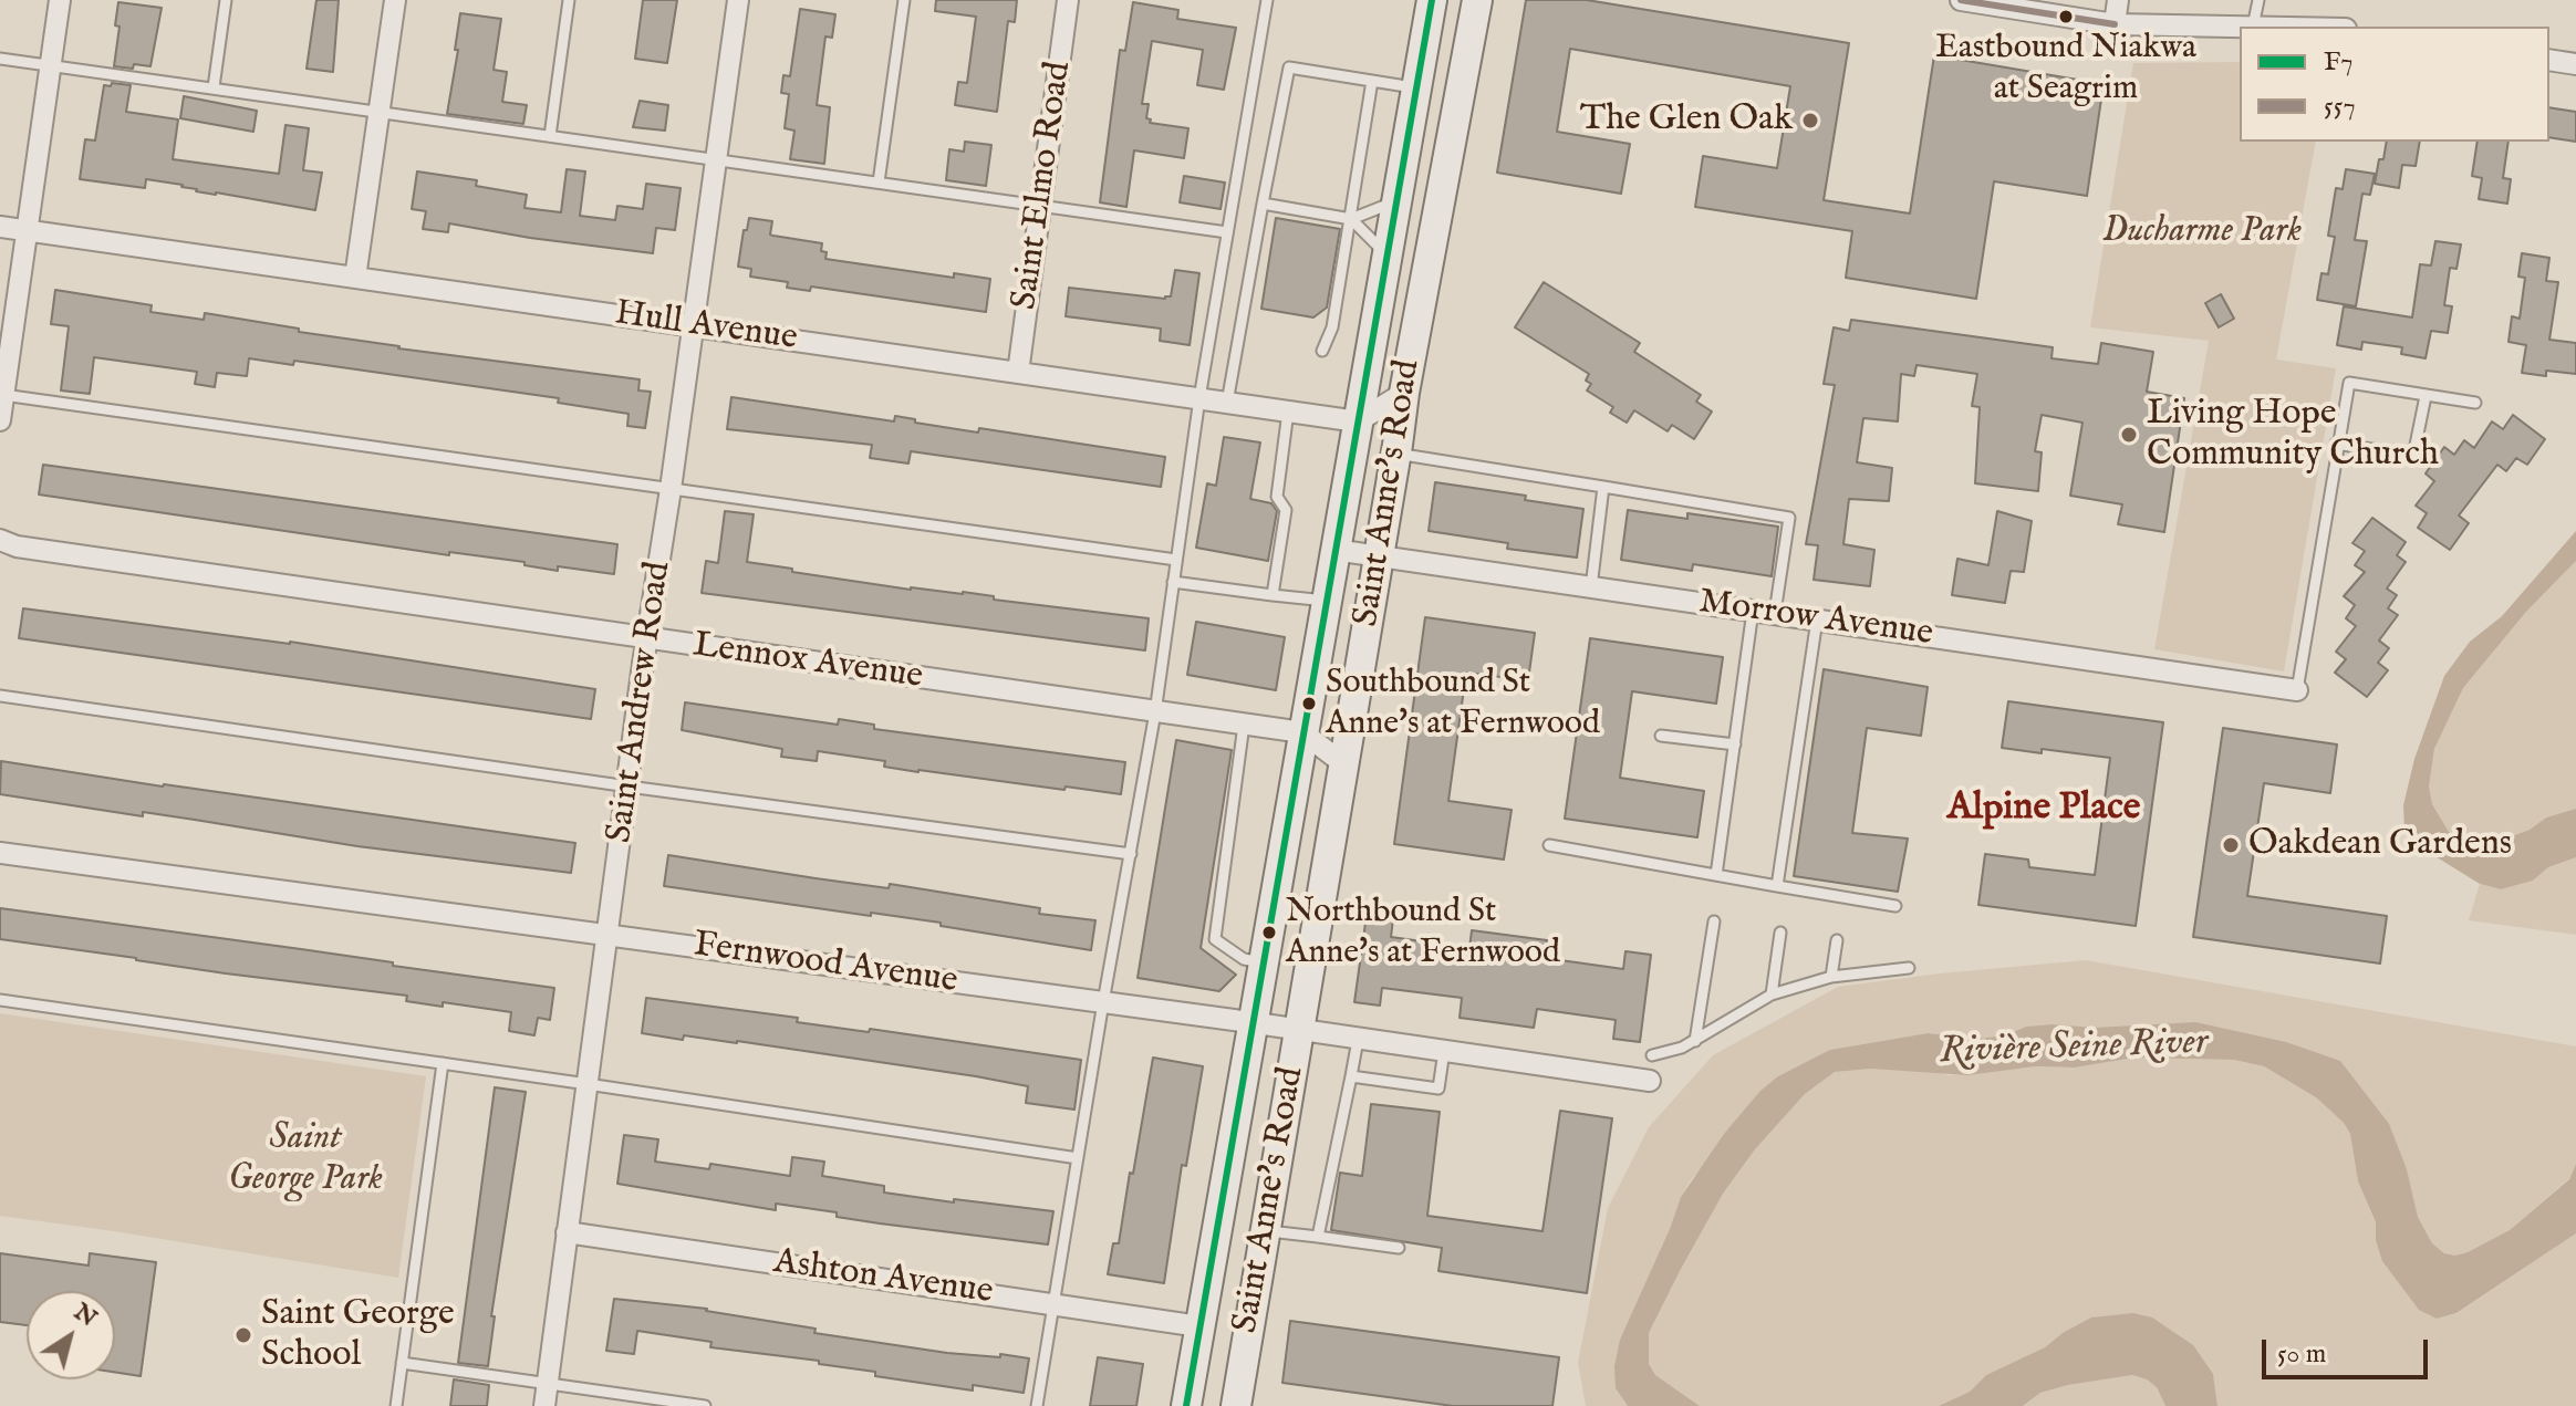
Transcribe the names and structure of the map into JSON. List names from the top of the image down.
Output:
{
  "streets": {
    "main road": ["Saint Anne's Road"],
    "street": [
      "Saint Elmo Road",
      "Hull Avenue",
      "Morrow Avenue",
      "Lennox Avenue",
      "Saint Andrew Road",
      "Fernwood Avenue",
      "Ashton Avenue"
    ]
  },
  "crossings": [
    ["Saint Elmo Road", "Hull Avenue"],
    ["Hull Avenue", "Saint Anne's Road"],
    ["Hull Avenue", "Saint Andrew Road"],
    ["Saint Anne's Road", "Morrow Avenue"],
    ["Saint Anne's Road", "Lennox Avenue"],
    ["Saint Anne's Road", "Fernwood Avenue"],
    ["Saint Anne's Road", "Ashton Avenue"],
    ["Lennox Avenue", "Saint Andrew Road"],
    ["Saint Andrew Road", "Fernwood Avenue"],
    ["Saint Andrew Road", "Ashton Avenue"]
  ],
  "districts": ["Alpine Place"],
  "water": ["Rivière Seine River"],
  "parks": ["Ducharme Park", "Saint George Park"],
  "places": [
    "Eastbound Niakwa at Seagrim",
    "The Glen Oak",
    "Living Hope Community Church",
    "Southbound St Anne's at Fernwood",
    "Oakdean Gardens",
    "Northbound St Anne's at Fernwood",
    "Saint George School"
  ],
  "lines": ["transit line F7", "transit line 557"],
  "legend": ["F7", "557"],
  "scale_bar": "50 m",
  "north": "top right"
}
